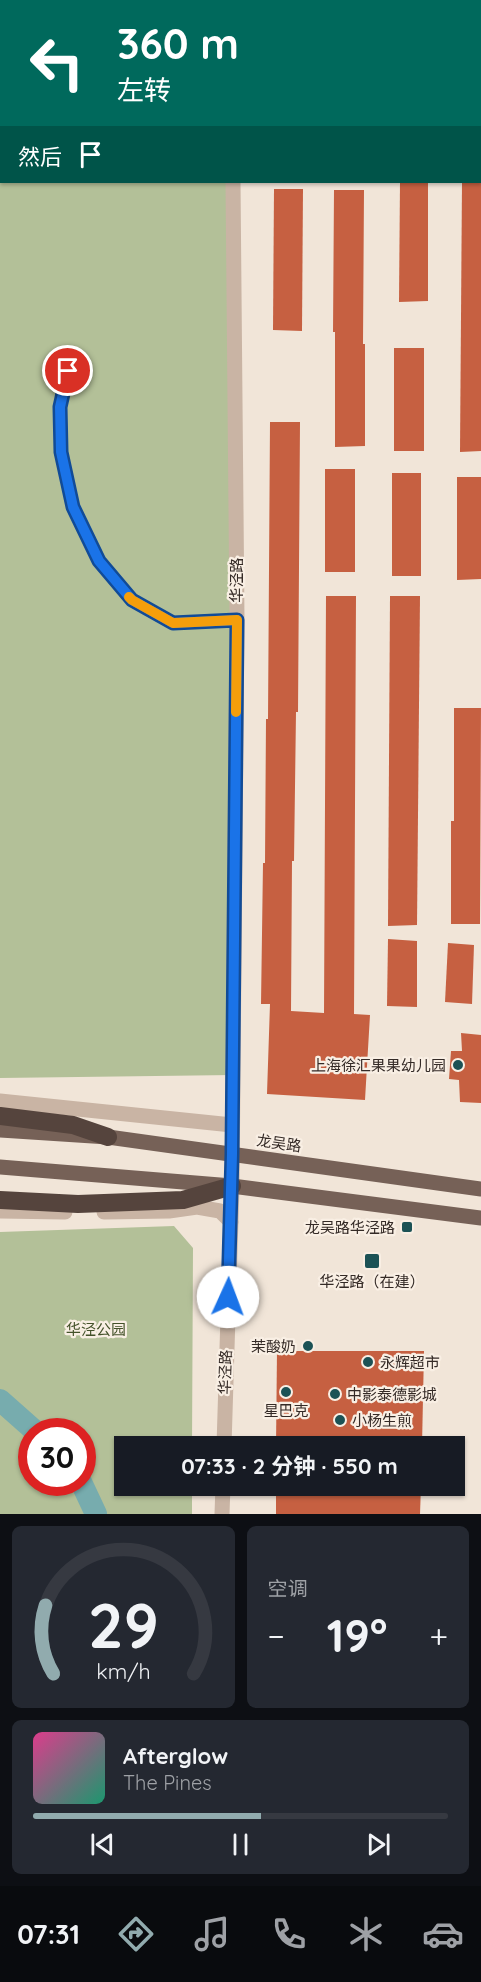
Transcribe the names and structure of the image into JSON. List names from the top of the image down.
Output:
{
  "streets": {
    "main road": ["龙吴路"],
    "street": ["华泾路"]
  },
  "crossings": [
    ["华泾路", "龙吴路"]
  ],
  "parks": ["华泾公园"],
  "places": {
    "other": [
      "上海徐汇果果幼儿园",
      "茉酸奶",
      "永辉超市",
      "星巴克",
      "中影泰德影城",
      "小杨生煎"
    ],
    "transit": ["龙吴路华泾路", "华泾路（在建）"]
  },
  "page": {
    "turn": ["360 m", "左转"],
    "then": "然后",
    "limit": "30",
    "trip": "07:33 · 2 分钟 · 550 m",
    "tile": "空调",
    "heat": ["−", "19°", "+"],
    "song": ["Afterglow", "The Pines"],
    "tabs": "07:31",
    "gauge": ["29", "km/h"]
  }
}
